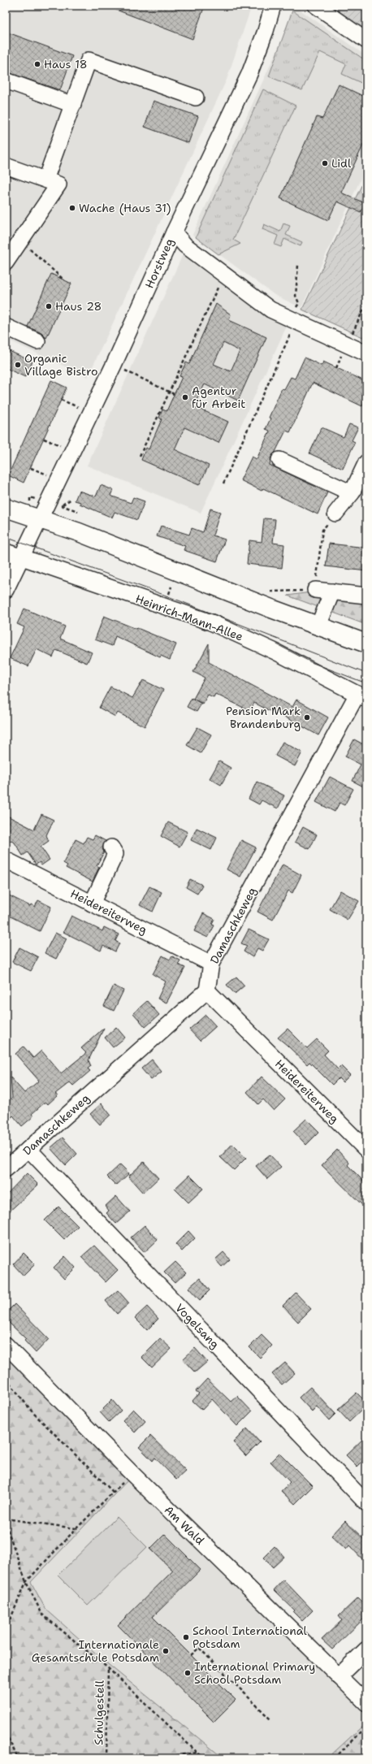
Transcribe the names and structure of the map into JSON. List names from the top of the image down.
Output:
{
  "streets": {
    "street": [
      "Horstweg",
      "Heinrich-Mann-Allee",
      "Heidereiterweg",
      "Damaschkeweg",
      "Vogelsang",
      "Am Wald"
    ],
    "path": ["Schulgestell"]
  },
  "crossings": [
    ["Horstweg", "Heinrich-Mann-Allee"],
    ["Heinrich-Mann-Allee", "Damaschkeweg"],
    ["Heidereiterweg", "Damaschkeweg"],
    ["Damaschkeweg", "Vogelsang"]
  ],
  "places": [
    "Haus 18",
    "Lidl",
    "Wache (Haus 31)",
    "Haus 28",
    "Organic Village Bistro",
    "Agentur für Arbeit",
    "Pension Mark Brandenburg",
    "School International Potsdam",
    "Internationale Gesamtschule Potsdam",
    "International Primary School Potsdam"
  ]
}
